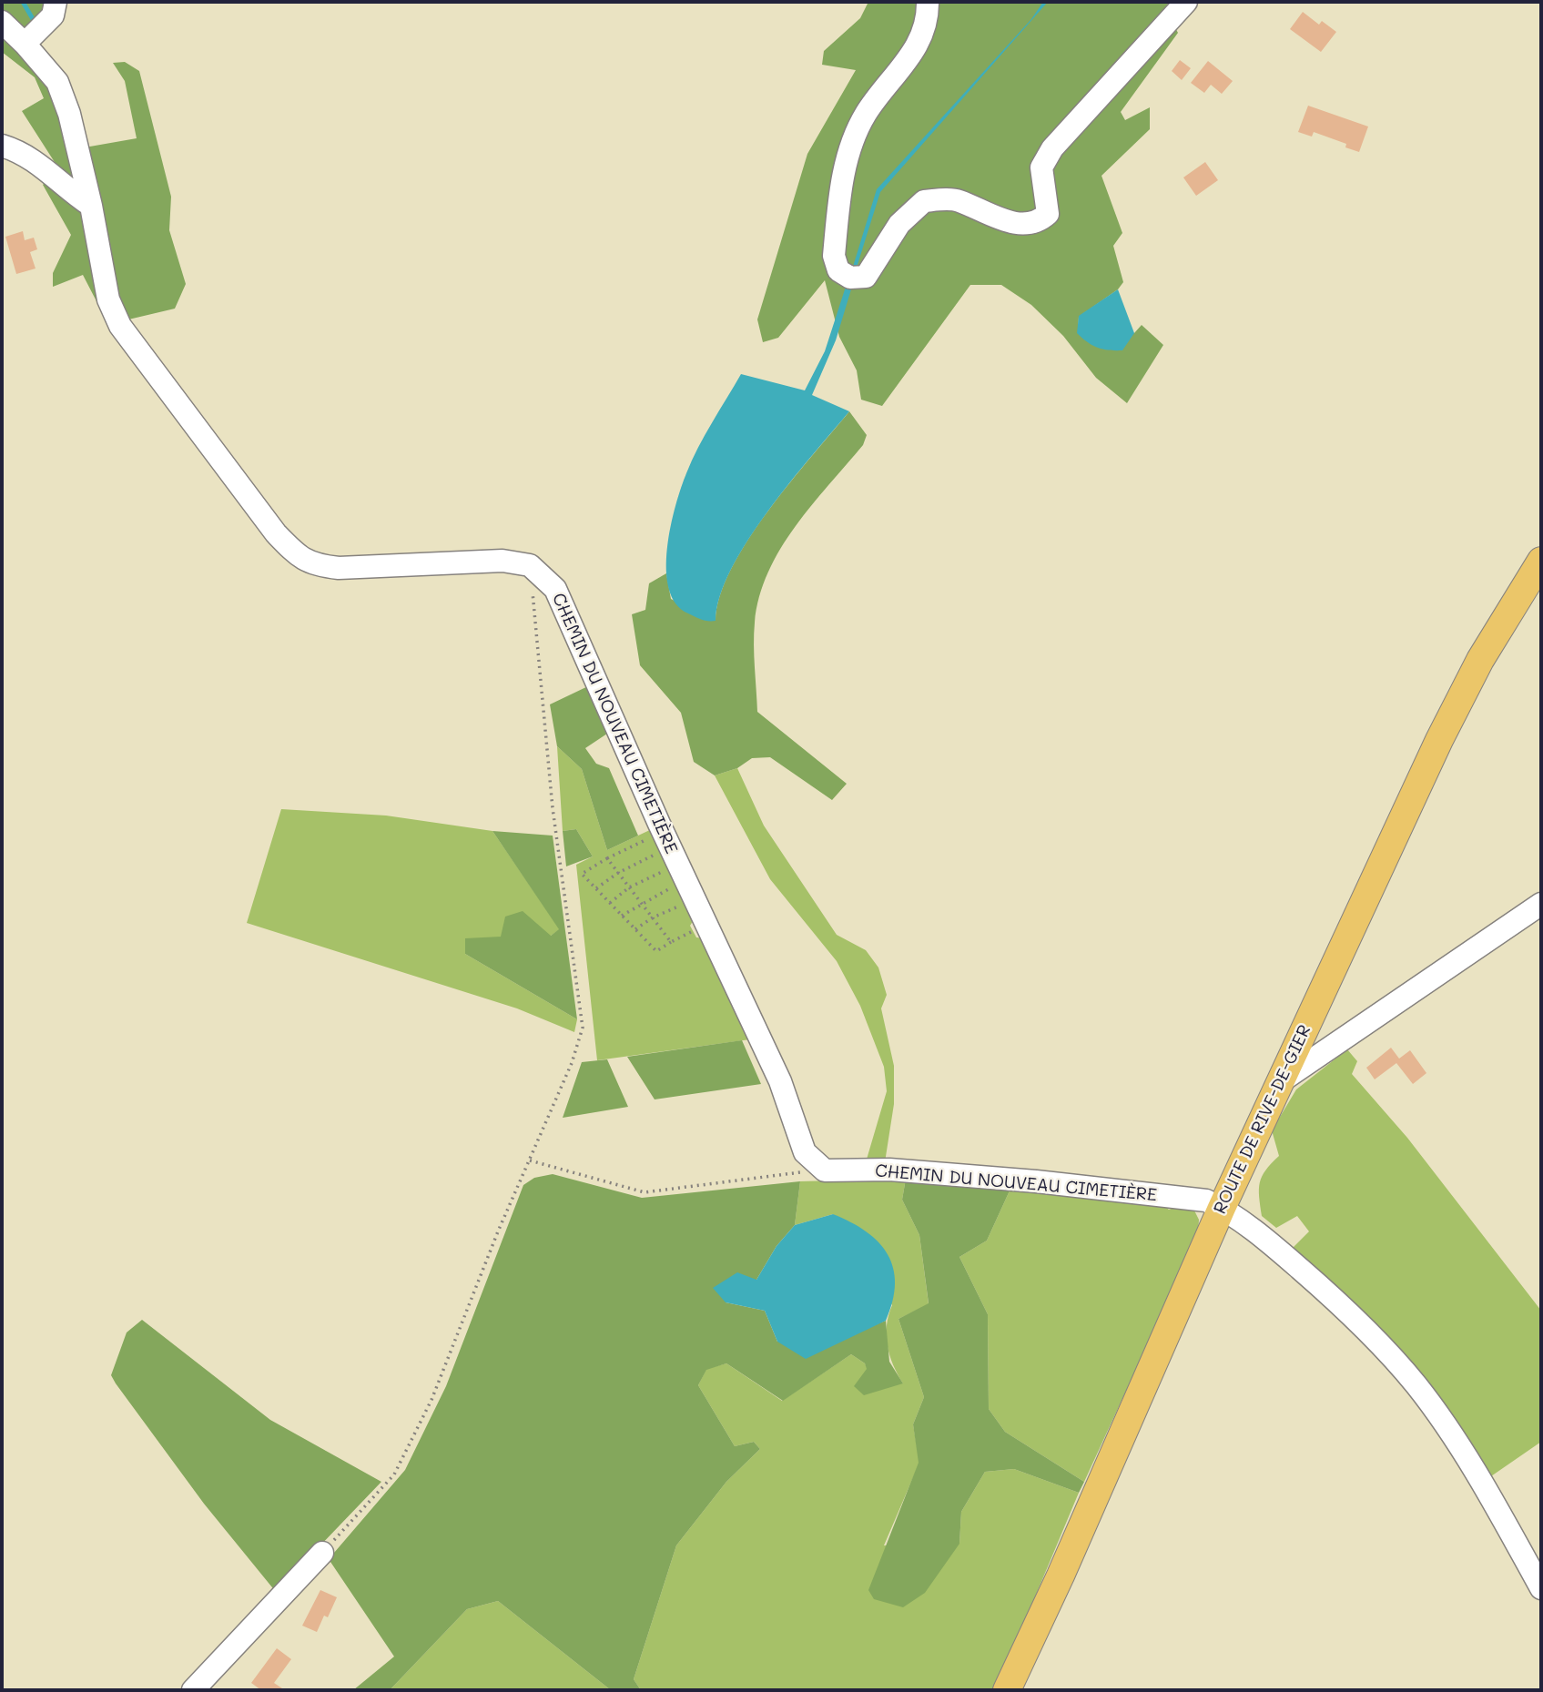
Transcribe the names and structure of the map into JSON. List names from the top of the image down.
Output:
{
  "streets": {
    "main road": ["ROUTE DE RIVE-DE-GIER"],
    "street": ["CHEMIN DU NOUVEAU CIMETIÈRE"]
  },
  "crossings": [
    ["CHEMIN DU NOUVEAU CIMETIÈRE", "ROUTE DE RIVE-DE-GIER"]
  ]
}
